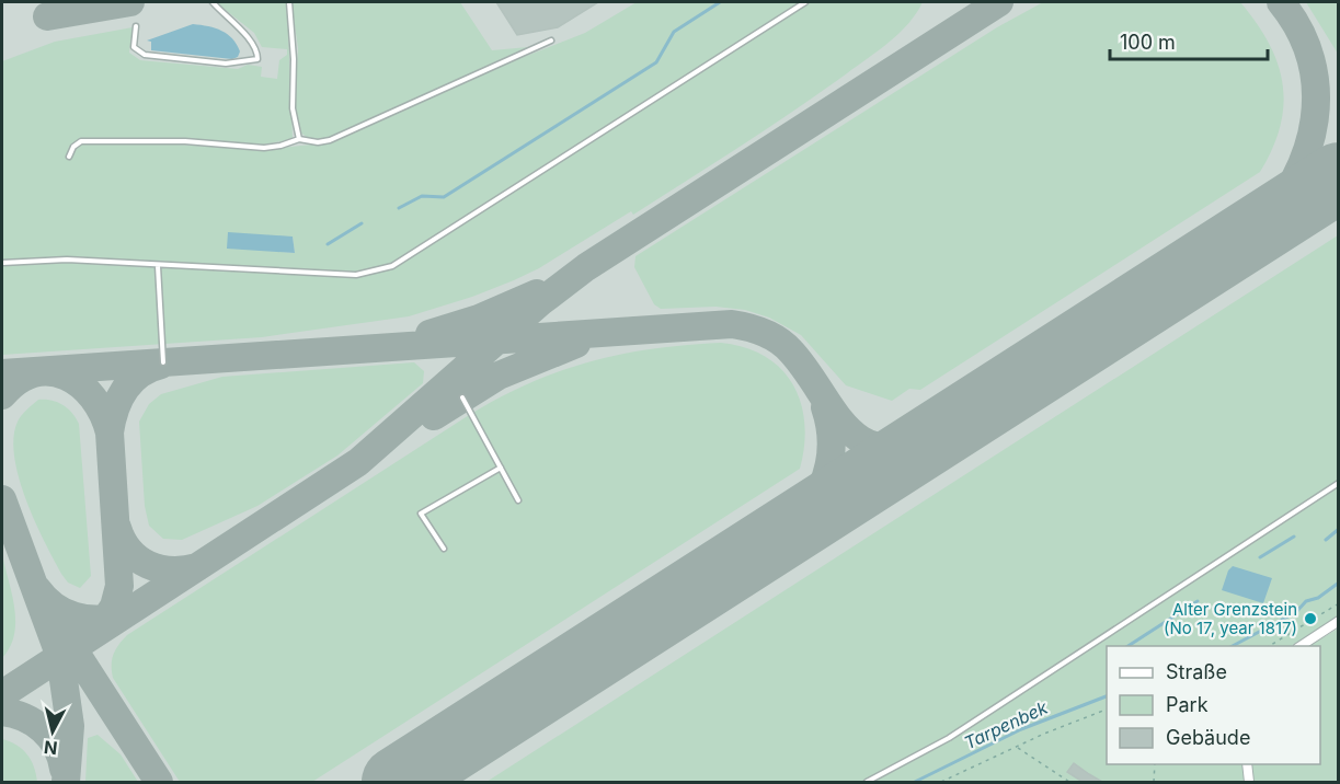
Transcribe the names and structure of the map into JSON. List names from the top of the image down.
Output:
{
  "water": ["Tarpenbek"],
  "places": ["Alter Grenzstein (No 17, year 1817)"],
  "legend": ["Straße", "Park", "Gebäude"],
  "scale_bar": "100 m",
  "north": "bottom"
}
